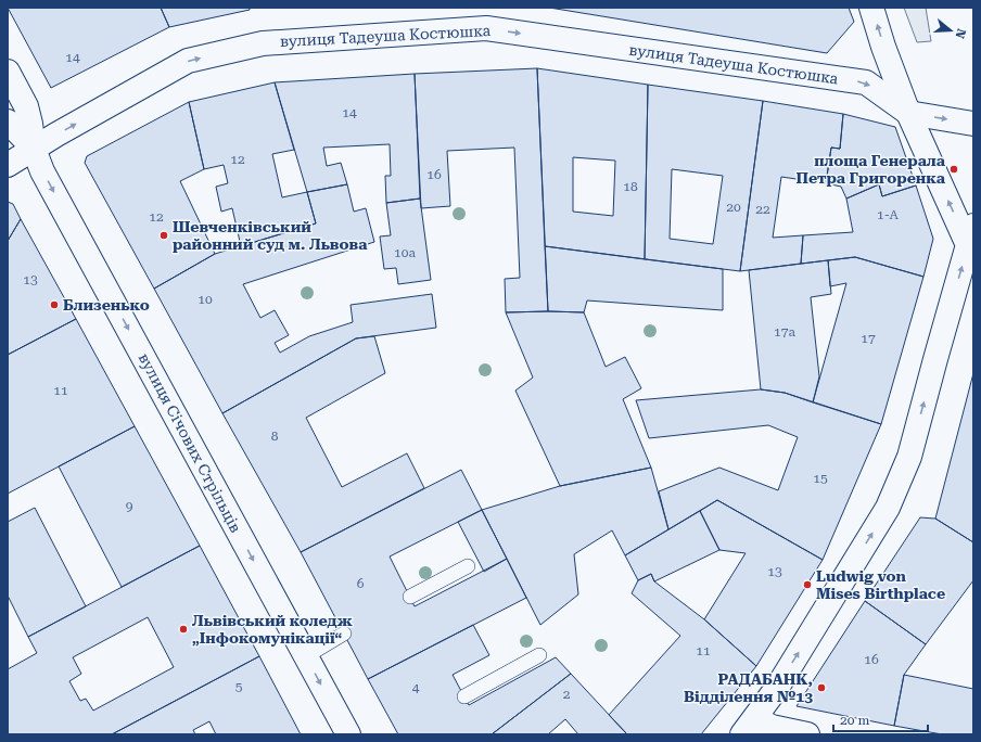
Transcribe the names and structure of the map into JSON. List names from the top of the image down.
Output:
{
  "streets": {
    "street": ["вулиця Тадеуша Костюшка", "вулиця Січових Стрільців"]
  },
  "crossings": [
    ["вулиця Тадеуша Костюшка", "вулиця Січових Стрільців"]
  ],
  "one_way": ["вулиця Тадеуша Костюшка", "вулиця Січових Стрільців"],
  "places": [
    "площа Генерала Петра Григоренка",
    "Шевченківський районний суд м. Львова",
    "Близенько",
    "Ludwig von Mises Birthplace",
    "Львівський коледж „Інфокомунікації“",
    "РАДАБАНК, Відділення №13"
  ],
  "house_numbers": [
    "14",
    "14",
    "12",
    "16",
    "18",
    "20",
    "22",
    "1-А",
    "12",
    "10а",
    "13",
    "10",
    "17а",
    "17",
    "11",
    "8",
    "15",
    "9",
    "13",
    "6",
    "11",
    "16",
    "5",
    "4",
    "2"
  ],
  "scale_bar": "20 m",
  "north": "right"
}
